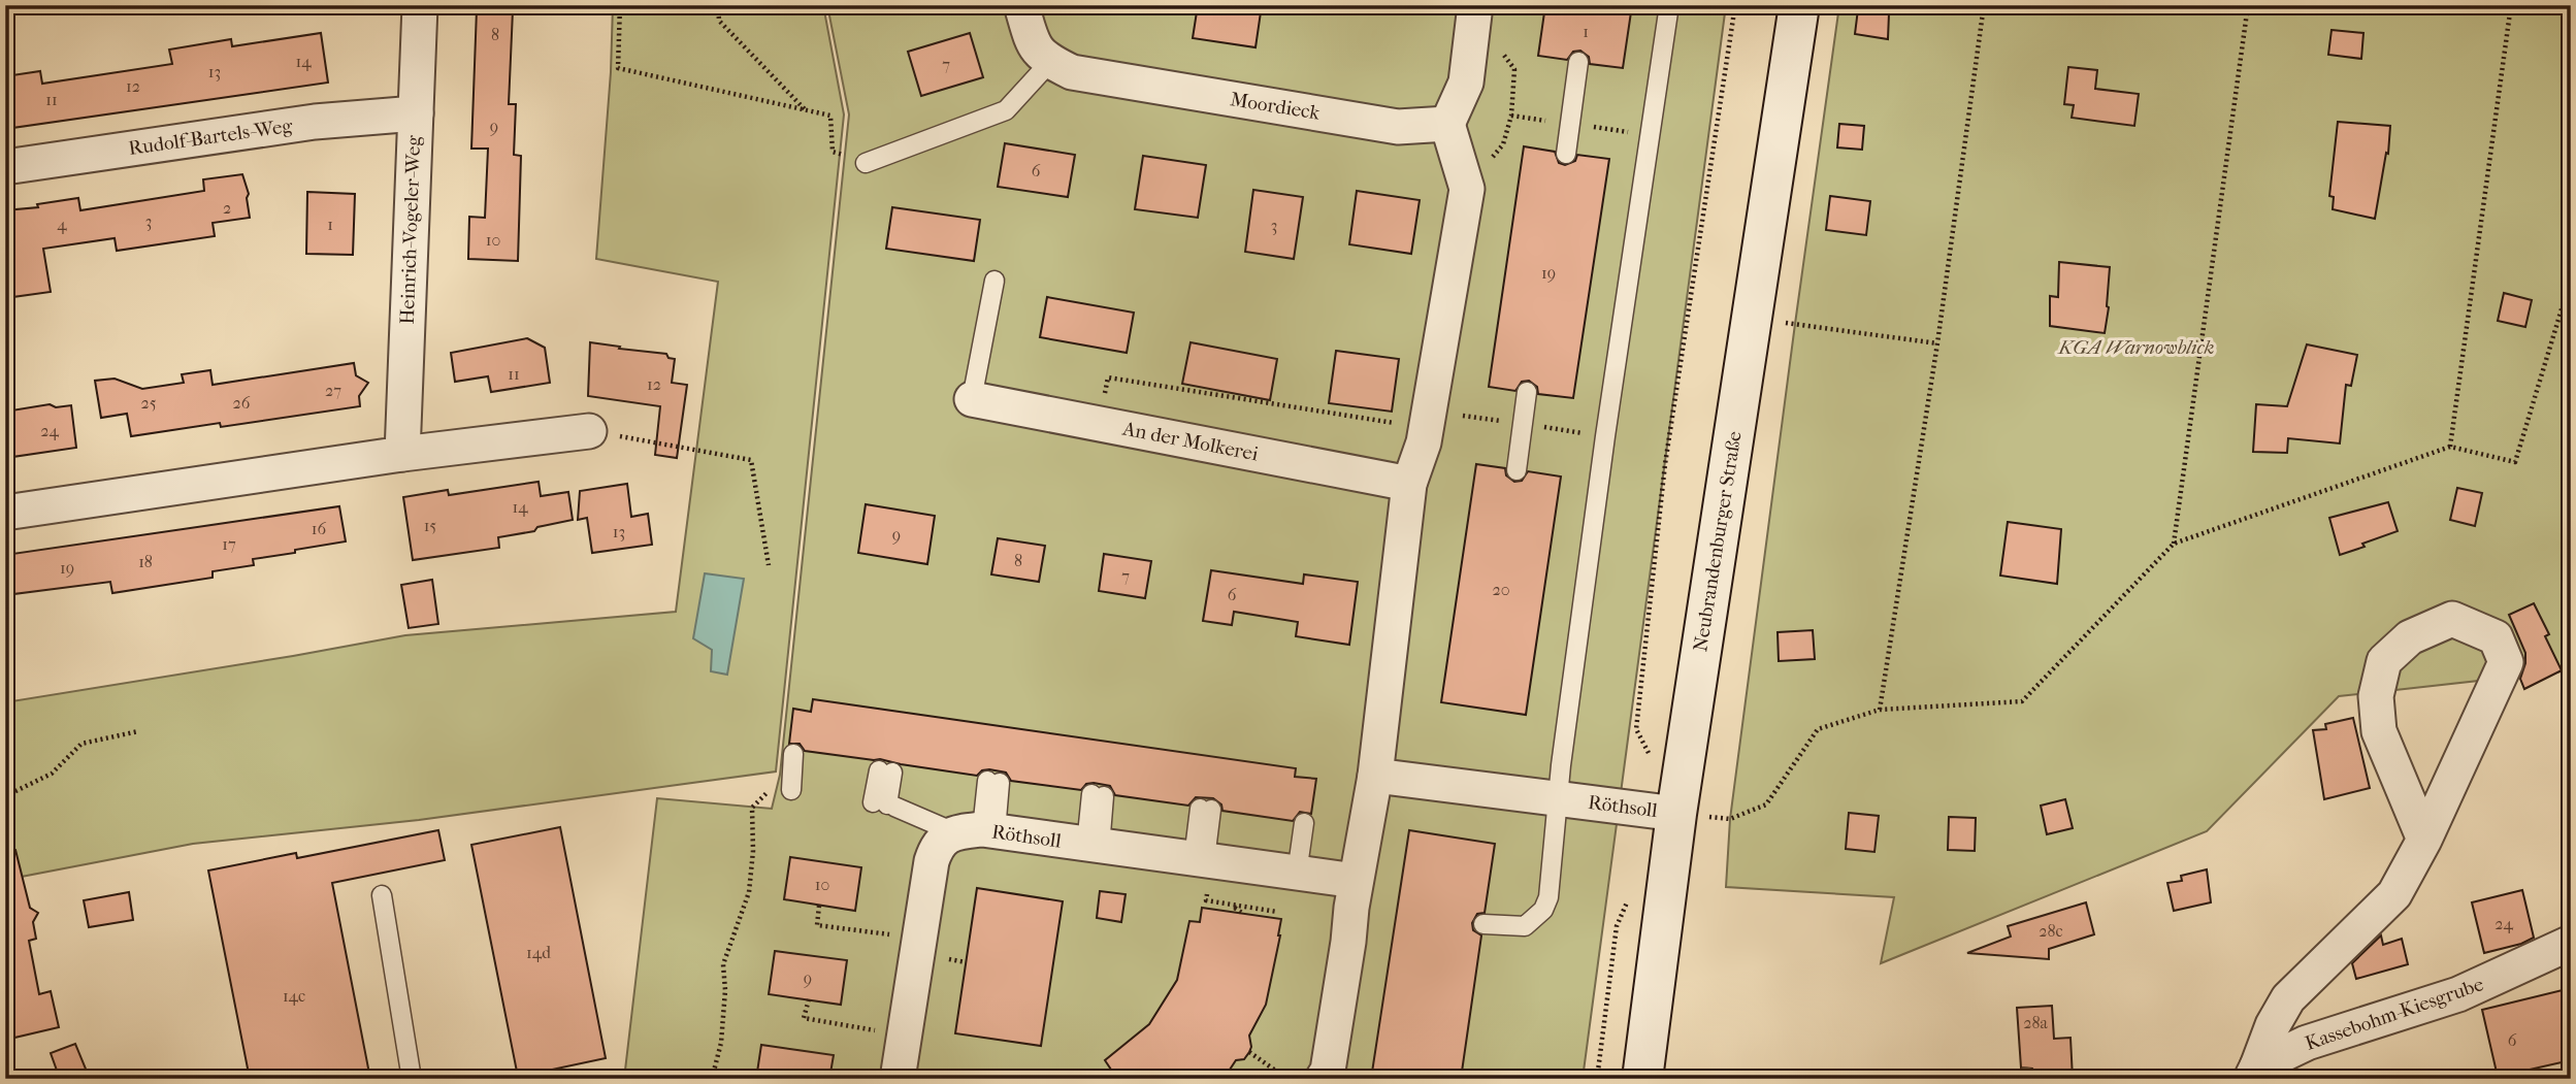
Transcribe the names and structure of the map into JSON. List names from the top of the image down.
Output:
{
  "streets": {
    "main road": ["Neubrandenburger Straße"],
    "street": [
      "Moordieck",
      "Rudolf-Bartels-Weg",
      "Heinrich-Vogeler-Weg",
      "An der Molkerei",
      "Röthsoll",
      "Kassebohm-Kiesgrube"
    ]
  },
  "crossings": [
    ["Rudolf-Bartels-Weg", "Heinrich-Vogeler-Weg"],
    ["Neubrandenburger Straße", "Röthsoll"]
  ],
  "parks": ["KGA Warnowblick"],
  "house_numbers": [
    "1",
    "8",
    "14",
    "7",
    "13",
    "12",
    "11",
    "9",
    "6",
    "2",
    "3",
    "4",
    "1",
    "3",
    "10",
    "19",
    "11",
    "12",
    "27",
    "25",
    "26",
    "24",
    "14",
    "15",
    "16",
    "13",
    "9",
    "17",
    "8",
    "18",
    "19",
    "7",
    "20",
    "6",
    "10",
    "24",
    "28c",
    "14d",
    "9",
    "14c",
    "28a",
    "6"
  ]
}
